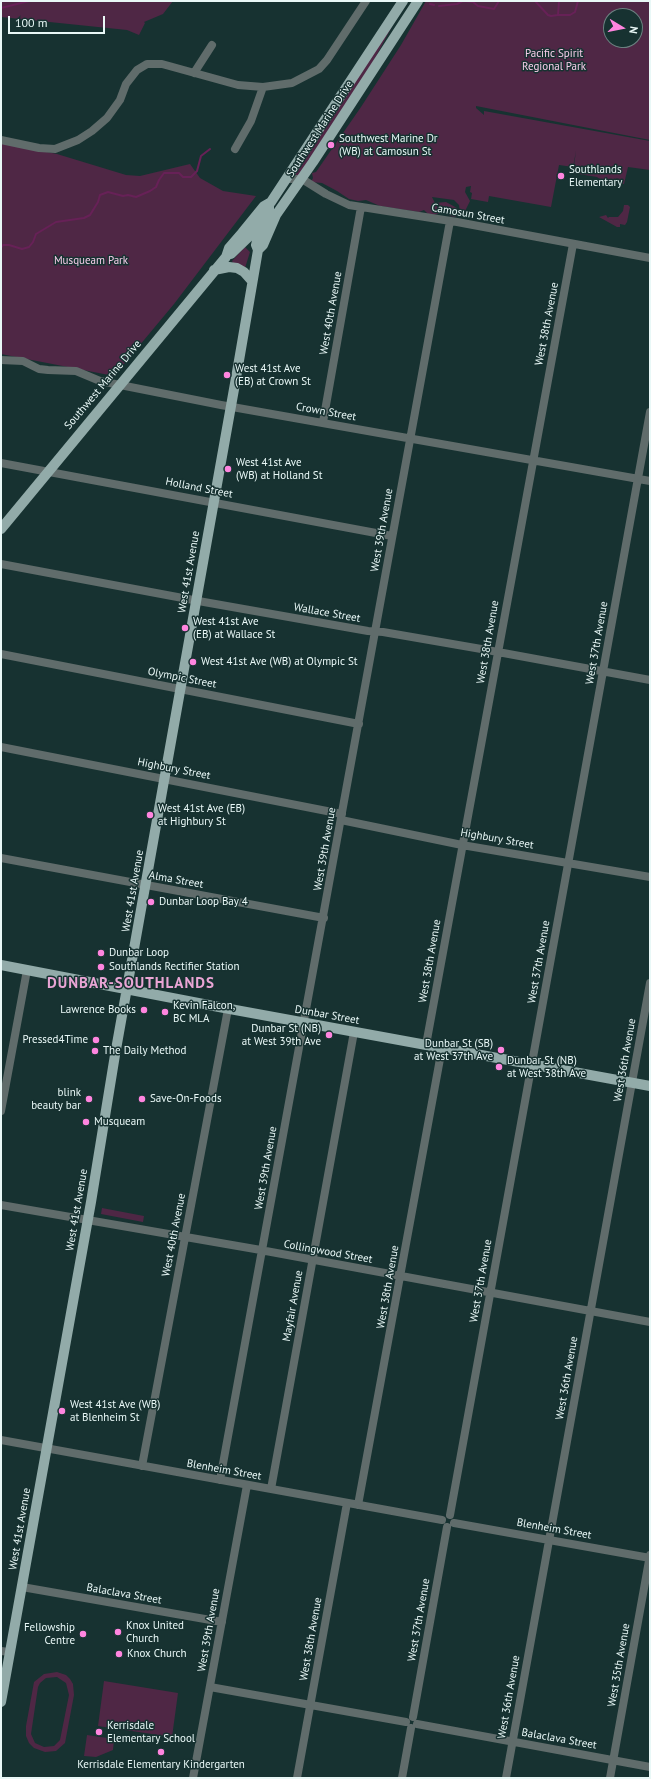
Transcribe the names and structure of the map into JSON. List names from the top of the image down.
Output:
{
  "streets": {
    "main road": ["Southwest Marine Drive", "West 41st Avenue", "Dunbar Street"],
    "street": [
      "Camosun Street",
      "West 40th Avenue",
      "West 38th Avenue",
      "Crown Street",
      "Holland Street",
      "West 39th Avenue",
      "Wallace Street",
      "West 37th Avenue",
      "Olympic Street",
      "Highbury Street",
      "Alma Street",
      "West 36th Avenue",
      "Collingwood Street",
      "Mayfair Avenue",
      "Blenheim Street",
      "Balaclava Street",
      "West 35th Avenue"
    ]
  },
  "crossings": [
    ["Southwest Marine Drive", "Camosun Street"],
    ["Southwest Marine Drive", "Crown Street"],
    ["Southwest Marine Drive", "Holland Street"],
    ["Southwest Marine Drive", "West 41st Avenue"],
    ["Camosun Street", "West 40th Avenue"],
    ["Camosun Street", "West 38th Avenue"],
    ["Camosun Street", "West 39th Avenue"],
    ["West 40th Avenue", "Crown Street"],
    ["West 40th Avenue", "Dunbar Street"],
    ["West 40th Avenue", "Collingwood Street"],
    ["West 40th Avenue", "Blenheim Street"],
    ["West 38th Avenue", "Crown Street"],
    ["West 38th Avenue", "Wallace Street"],
    ["West 38th Avenue", "Highbury Street"],
    ["West 38th Avenue", "Dunbar Street"],
    ["West 38th Avenue", "Collingwood Street"],
    ["West 38th Avenue", "Blenheim Street"],
    ["West 38th Avenue", "Balaclava Street"],
    ["Crown Street", "West 39th Avenue"],
    ["Crown Street", "West 41st Avenue"],
    ["Crown Street", "West 37th Avenue"],
    ["Holland Street", "West 39th Avenue"],
    ["Holland Street", "West 41st Avenue"],
    ["West 39th Avenue", "Wallace Street"],
    ["West 39th Avenue", "Olympic Street"],
    ["West 39th Avenue", "Highbury Street"],
    ["West 39th Avenue", "Alma Street"],
    ["West 39th Avenue", "Dunbar Street"],
    ["West 39th Avenue", "Collingwood Street"],
    ["West 39th Avenue", "Blenheim Street"],
    ["West 39th Avenue", "Balaclava Street"],
    ["West 41st Avenue", "Wallace Street"],
    ["West 41st Avenue", "Olympic Street"],
    ["West 41st Avenue", "Highbury Street"],
    ["West 41st Avenue", "Alma Street"],
    ["West 41st Avenue", "Dunbar Street"],
    ["West 41st Avenue", "Collingwood Street"],
    ["West 41st Avenue", "Blenheim Street"],
    ["West 41st Avenue", "Balaclava Street"],
    ["Wallace Street", "West 37th Avenue"],
    ["West 37th Avenue", "Highbury Street"],
    ["West 37th Avenue", "Dunbar Street"],
    ["West 37th Avenue", "Collingwood Street"],
    ["West 37th Avenue", "Blenheim Street"],
    ["West 37th Avenue", "Balaclava Street"],
    ["Dunbar Street", "West 36th Avenue"],
    ["Dunbar Street", "Mayfair Avenue"],
    ["West 36th Avenue", "Collingwood Street"],
    ["West 36th Avenue", "Blenheim Street"],
    ["West 36th Avenue", "Balaclava Street"],
    ["Collingwood Street", "Mayfair Avenue"],
    ["Mayfair Avenue", "Blenheim Street"],
    ["Blenheim Street", "West 35th Avenue"],
    ["Balaclava Street", "West 35th Avenue"]
  ],
  "districts": ["DUNBAR-SOUTHLANDS"],
  "parks": ["Pacific Spirit Regional Park", "Musqueam Park"],
  "places": [
    "Southwest Marine Dr (WB) at Camosun St",
    "Southlands Elementary",
    "West 41st Ave (EB) at Crown St",
    "West 41st Ave (WB) at Holland St",
    "West 41st Ave (EB) at Wallace St",
    "West 41st Ave (WB) at Olympic St",
    "West 41st Ave (EB) at Highbury St",
    "Dunbar Loop Bay 4",
    "Dunbar Loop",
    "Southlands Rectifier Station",
    "Lawrence Books",
    "Kevin Falcon, BC MLA",
    "Dunbar St (NB) at West 39th Ave",
    "Pressed4Time",
    "Dunbar St (SB) at West 37th Ave",
    "The Daily Method",
    "Dunbar St (NB) at West 38th Ave",
    "blink beauty bar",
    "Save-On-Foods",
    "Musqueam",
    "West 41st Ave (WB) at Blenheim St",
    "Knox United Church",
    "Fellowship Centre",
    "Knox Church",
    "Kerrisdale Elementary School",
    "Kerrisdale Elementary Kindergarten"
  ],
  "scale_bar": "100 m",
  "north": "right"
}
